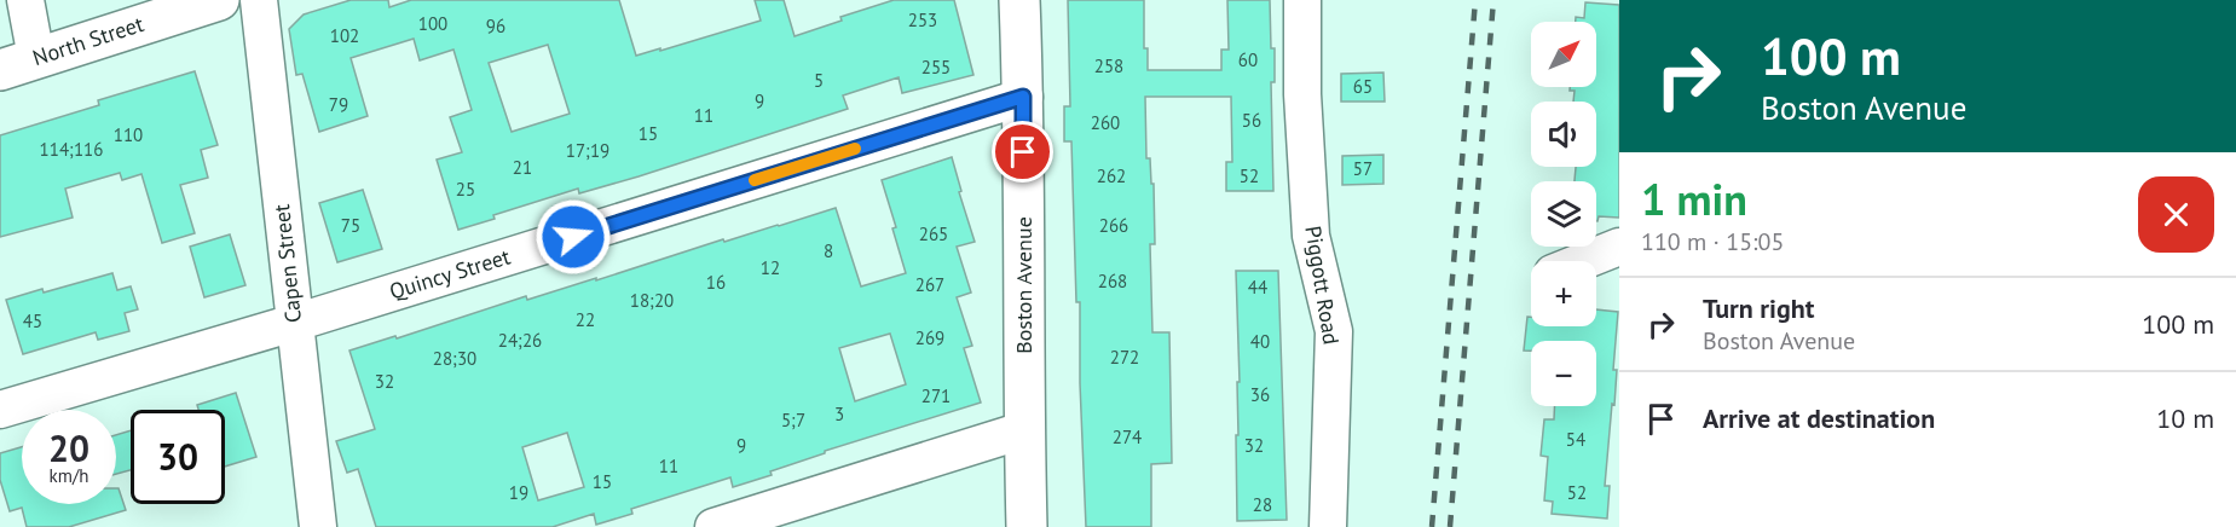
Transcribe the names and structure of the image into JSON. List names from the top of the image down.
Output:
{
  "streets": {
    "main road": ["North Street", "Boston Avenue"],
    "street": ["Capen Street", "Quincy Street", "Piggott Road"]
  },
  "crossings": [
    ["Capen Street", "Quincy Street"],
    ["Quincy Street", "Boston Avenue"]
  ],
  "house_numbers": [
    "253",
    "100",
    "96",
    "102",
    "60",
    "258",
    "255",
    "5",
    "65",
    "9",
    "79",
    "11",
    "56",
    "260",
    "15",
    "110",
    "114;116",
    "17;19",
    "21",
    "57",
    "262",
    "52",
    "25",
    "75",
    "266",
    "265",
    "8",
    "12",
    "268",
    "16",
    "267",
    "44",
    "18;20",
    "22",
    "45",
    "269",
    "24;26",
    "40",
    "272",
    "28;30",
    "32",
    "36",
    "271",
    "3",
    "5;7",
    "274",
    "54",
    "9",
    "32",
    "11",
    "15",
    "19",
    "52",
    "28"
  ],
  "north": "top right",
  "page": {
    "turn": ["100 m", "Boston Avenue"],
    "map_buttons": ["+", "−"],
    "heading": ["1 min", "110 m · 15:05"],
    "list": [
      {
        "name": "Turn right",
        "note": "Boston Avenue",
        "value": "100 m"
      },
      {
        "name": "Arrive at destination",
        "value": "10 m"
      }
    ],
    "speed": "20 km/h",
    "limit": "30"
  }
}
